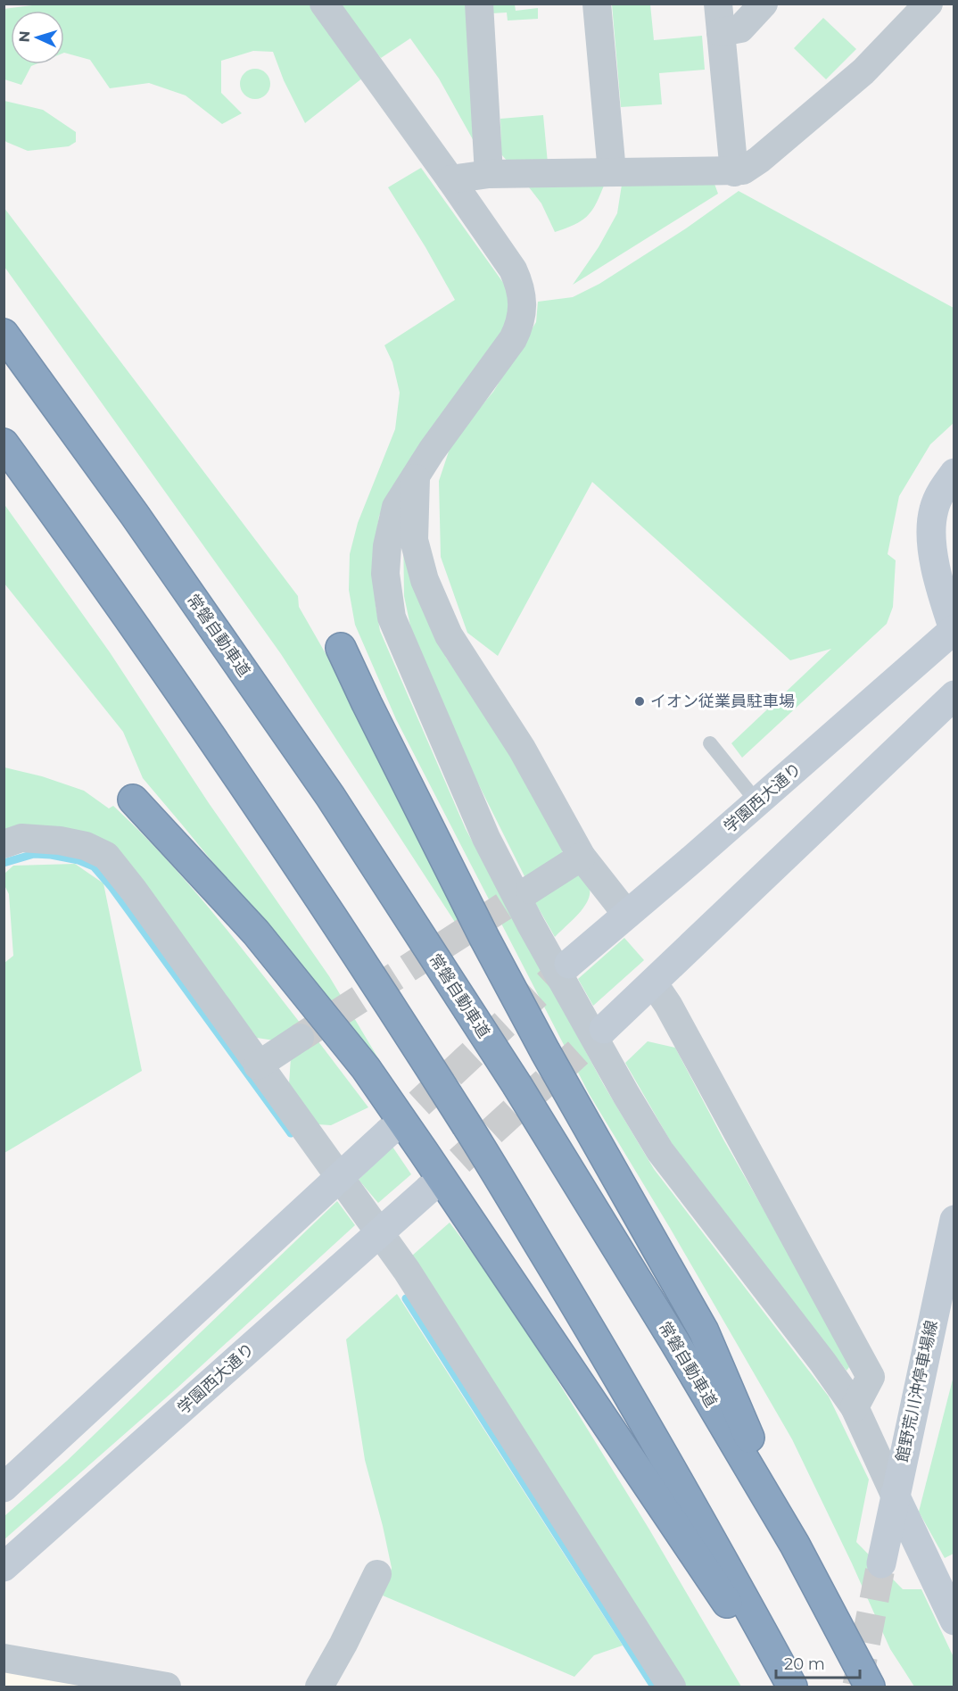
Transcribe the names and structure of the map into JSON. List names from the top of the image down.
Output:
{
  "streets": {
    "highway": ["常磐自動車道"],
    "main road": ["学園西大通り", "館野荒川沖停車場線"]
  },
  "places": ["イオン従業員駐車場"],
  "scale_bar": "20 m",
  "north": "left"
}
